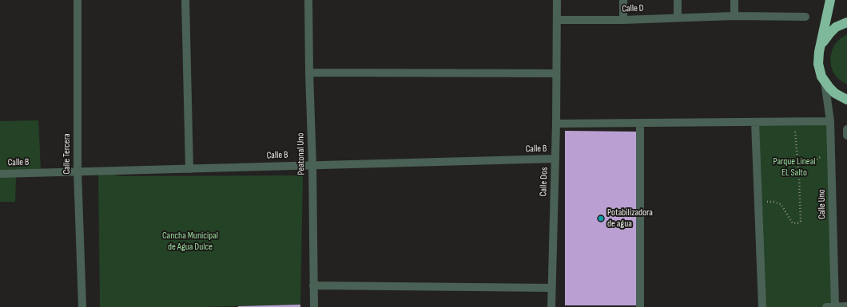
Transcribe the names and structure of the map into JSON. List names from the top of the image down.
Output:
{
  "streets": {
    "street": [
      "Calle D",
      "Calle B",
      "Calle Tercera",
      "Peatonal Uno",
      "Calle Dos",
      "Calle Uno"
    ]
  },
  "crossings": [
    ["Calle D", "Calle Dos"],
    ["Calle B", "Calle Tercera"],
    ["Calle B", "Peatonal Uno"],
    ["Calle B", "Calle Dos"]
  ],
  "parks": ["Parque Lineal EL Salto", "Cancha Municipal de Agua Dulce"],
  "places": ["Potabilizadora de agua"]
}
